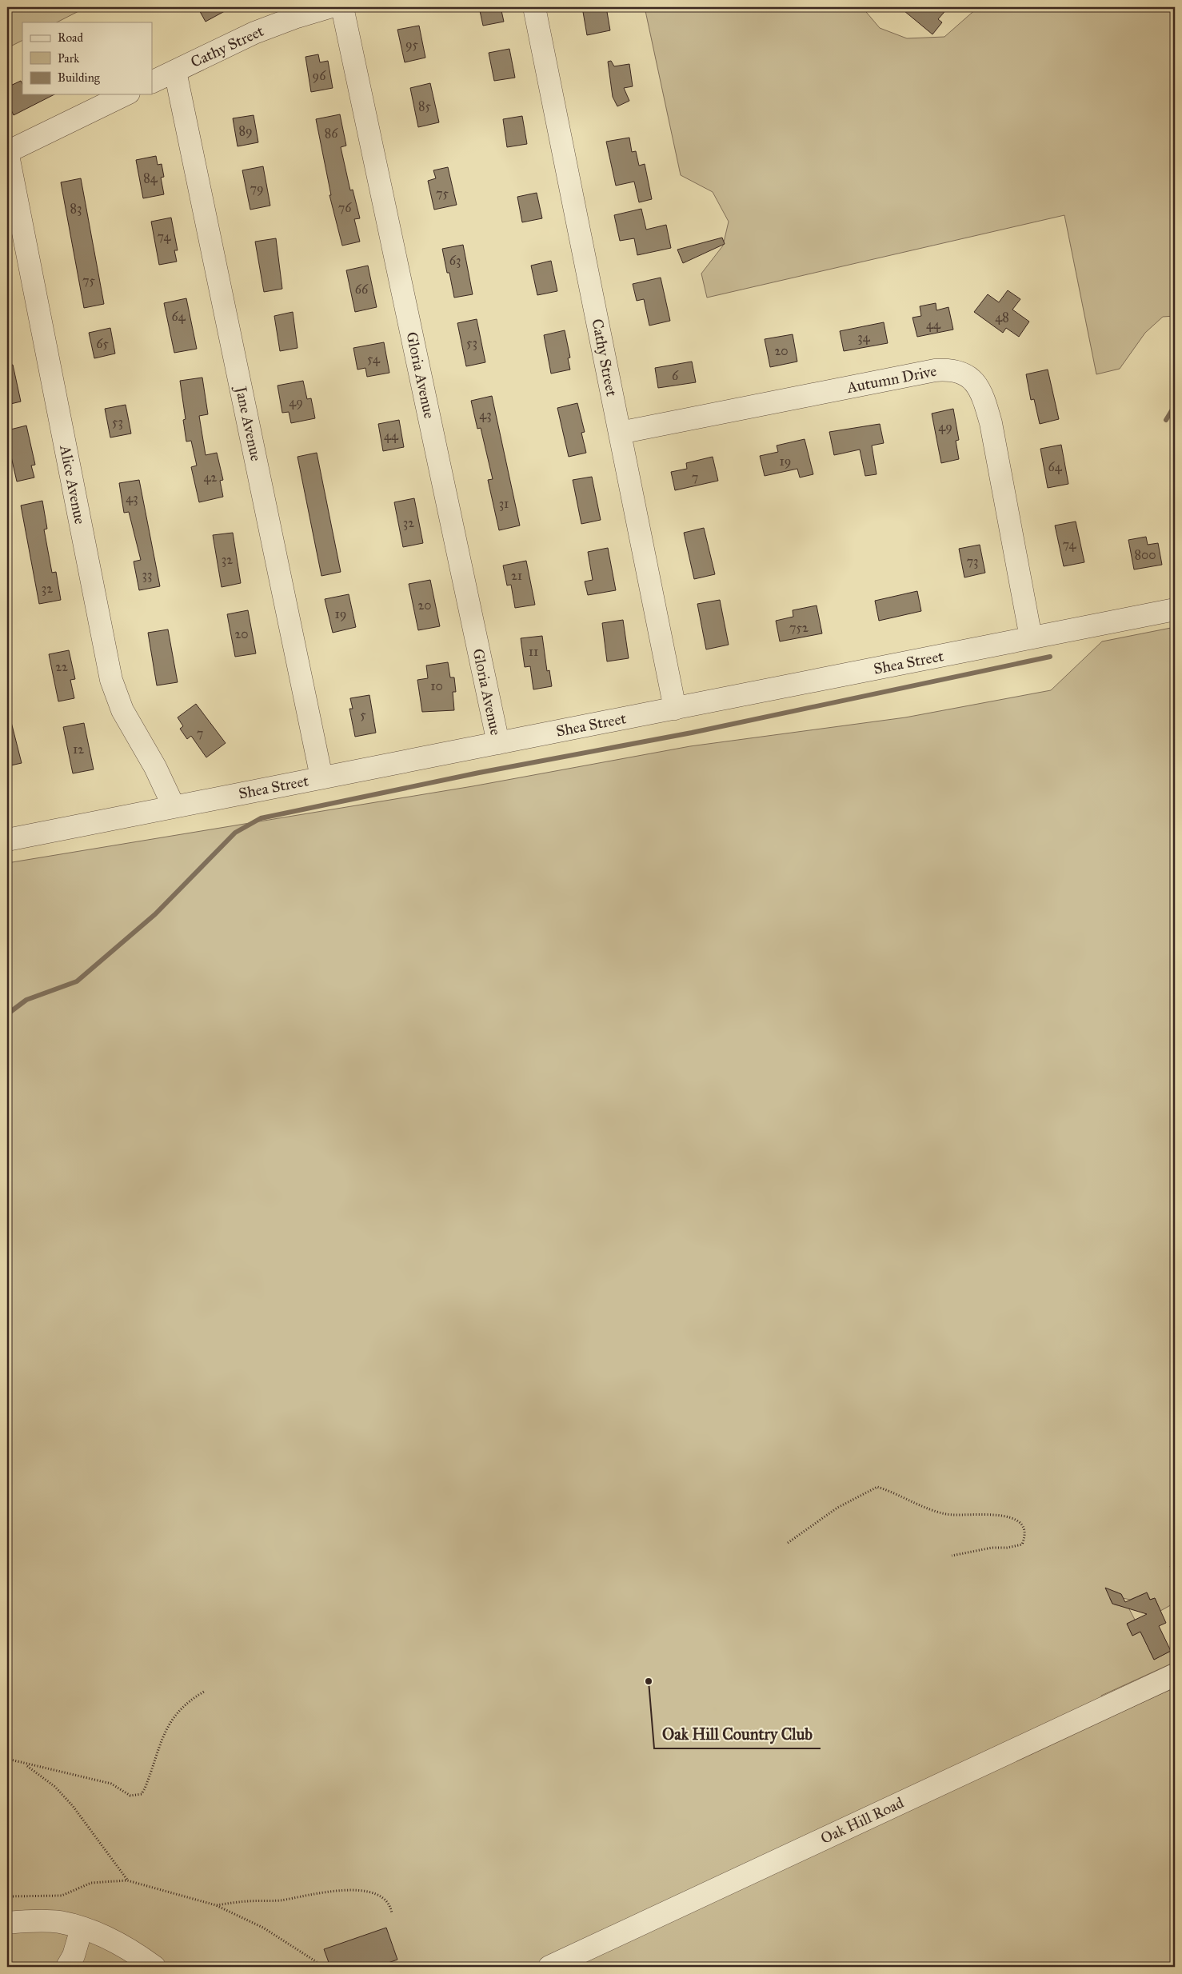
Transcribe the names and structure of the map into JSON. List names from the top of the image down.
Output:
{
  "streets": {
    "street": [
      "Cathy Street",
      "Gloria Avenue",
      "Autumn Drive",
      "Jane Avenue",
      "Alice Avenue",
      "Shea Street",
      "Oak Hill Road"
    ]
  },
  "crossings": [
    ["Cathy Street", "Autumn Drive"],
    ["Cathy Street", "Jane Avenue"],
    ["Cathy Street", "Shea Street"],
    ["Gloria Avenue", "Shea Street"],
    ["Autumn Drive", "Shea Street"],
    ["Jane Avenue", "Shea Street"],
    ["Alice Avenue", "Shea Street"]
  ],
  "places": ["Oak Hill Country Club"],
  "house_numbers": [
    "95",
    "96",
    "85",
    "89",
    "86",
    "84",
    "79",
    "75",
    "76",
    "83",
    "74",
    "63",
    "75",
    "66",
    "64",
    "48",
    "44",
    "34",
    "53",
    "65",
    "20",
    "54",
    "6",
    "49",
    "43",
    "53",
    "49",
    "44",
    "19",
    "64",
    "42",
    "7",
    "43",
    "31",
    "32",
    "74",
    "800",
    "32",
    "73",
    "33",
    "21",
    "32",
    "20",
    "19",
    "752",
    "20",
    "11",
    "22",
    "10",
    "5",
    "7",
    "12"
  ],
  "legend": ["Road", "Park", "Building"]
}
